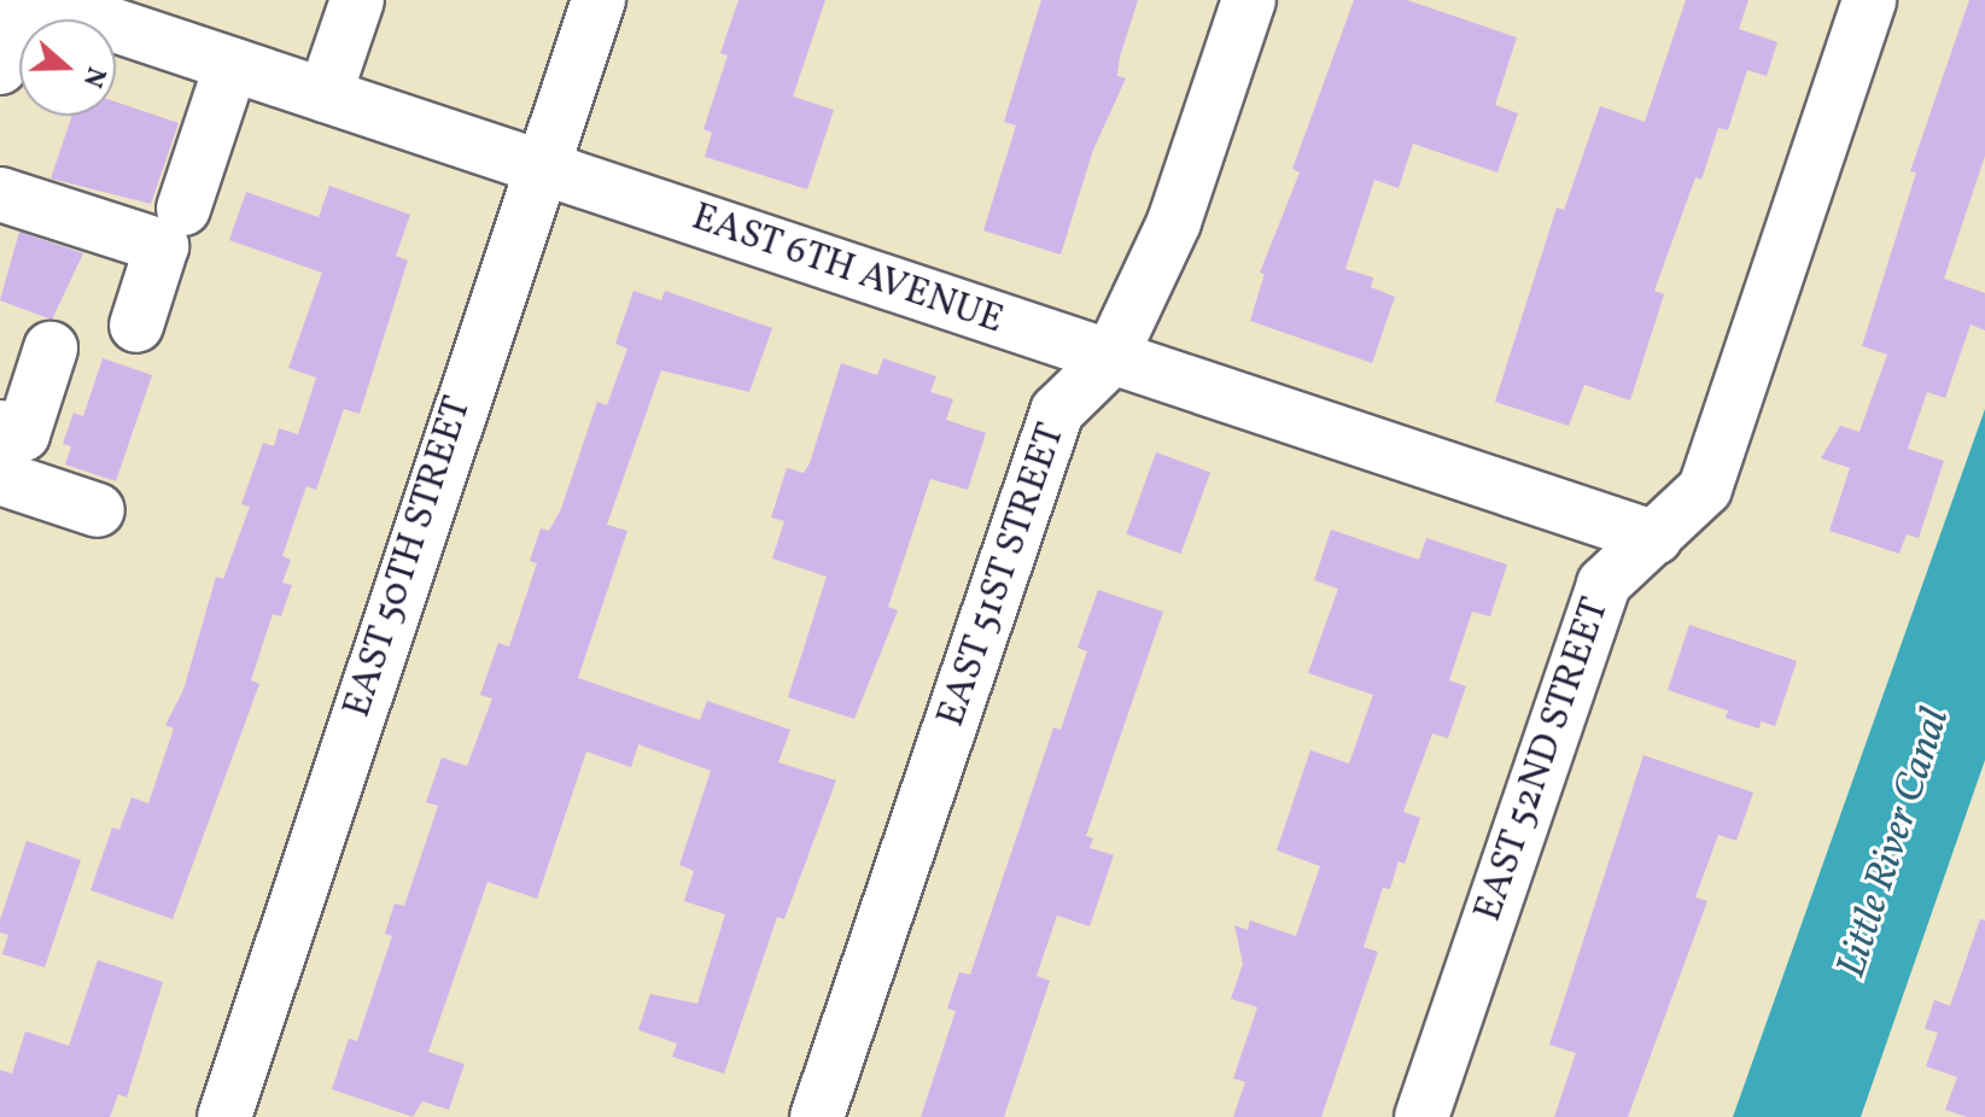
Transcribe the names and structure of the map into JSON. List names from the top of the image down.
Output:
{
  "streets": {
    "street": [
      "EAST 6TH AVENUE",
      "EAST 50TH STREET",
      "EAST 51ST STREET",
      "EAST 52ND STREET"
    ]
  },
  "crossings": [
    ["EAST 6TH AVENUE", "EAST 50TH STREET"],
    ["EAST 6TH AVENUE", "EAST 51ST STREET"],
    ["EAST 6TH AVENUE", "EAST 52ND STREET"]
  ],
  "water": ["Little River Canal"],
  "north": "right"
}
